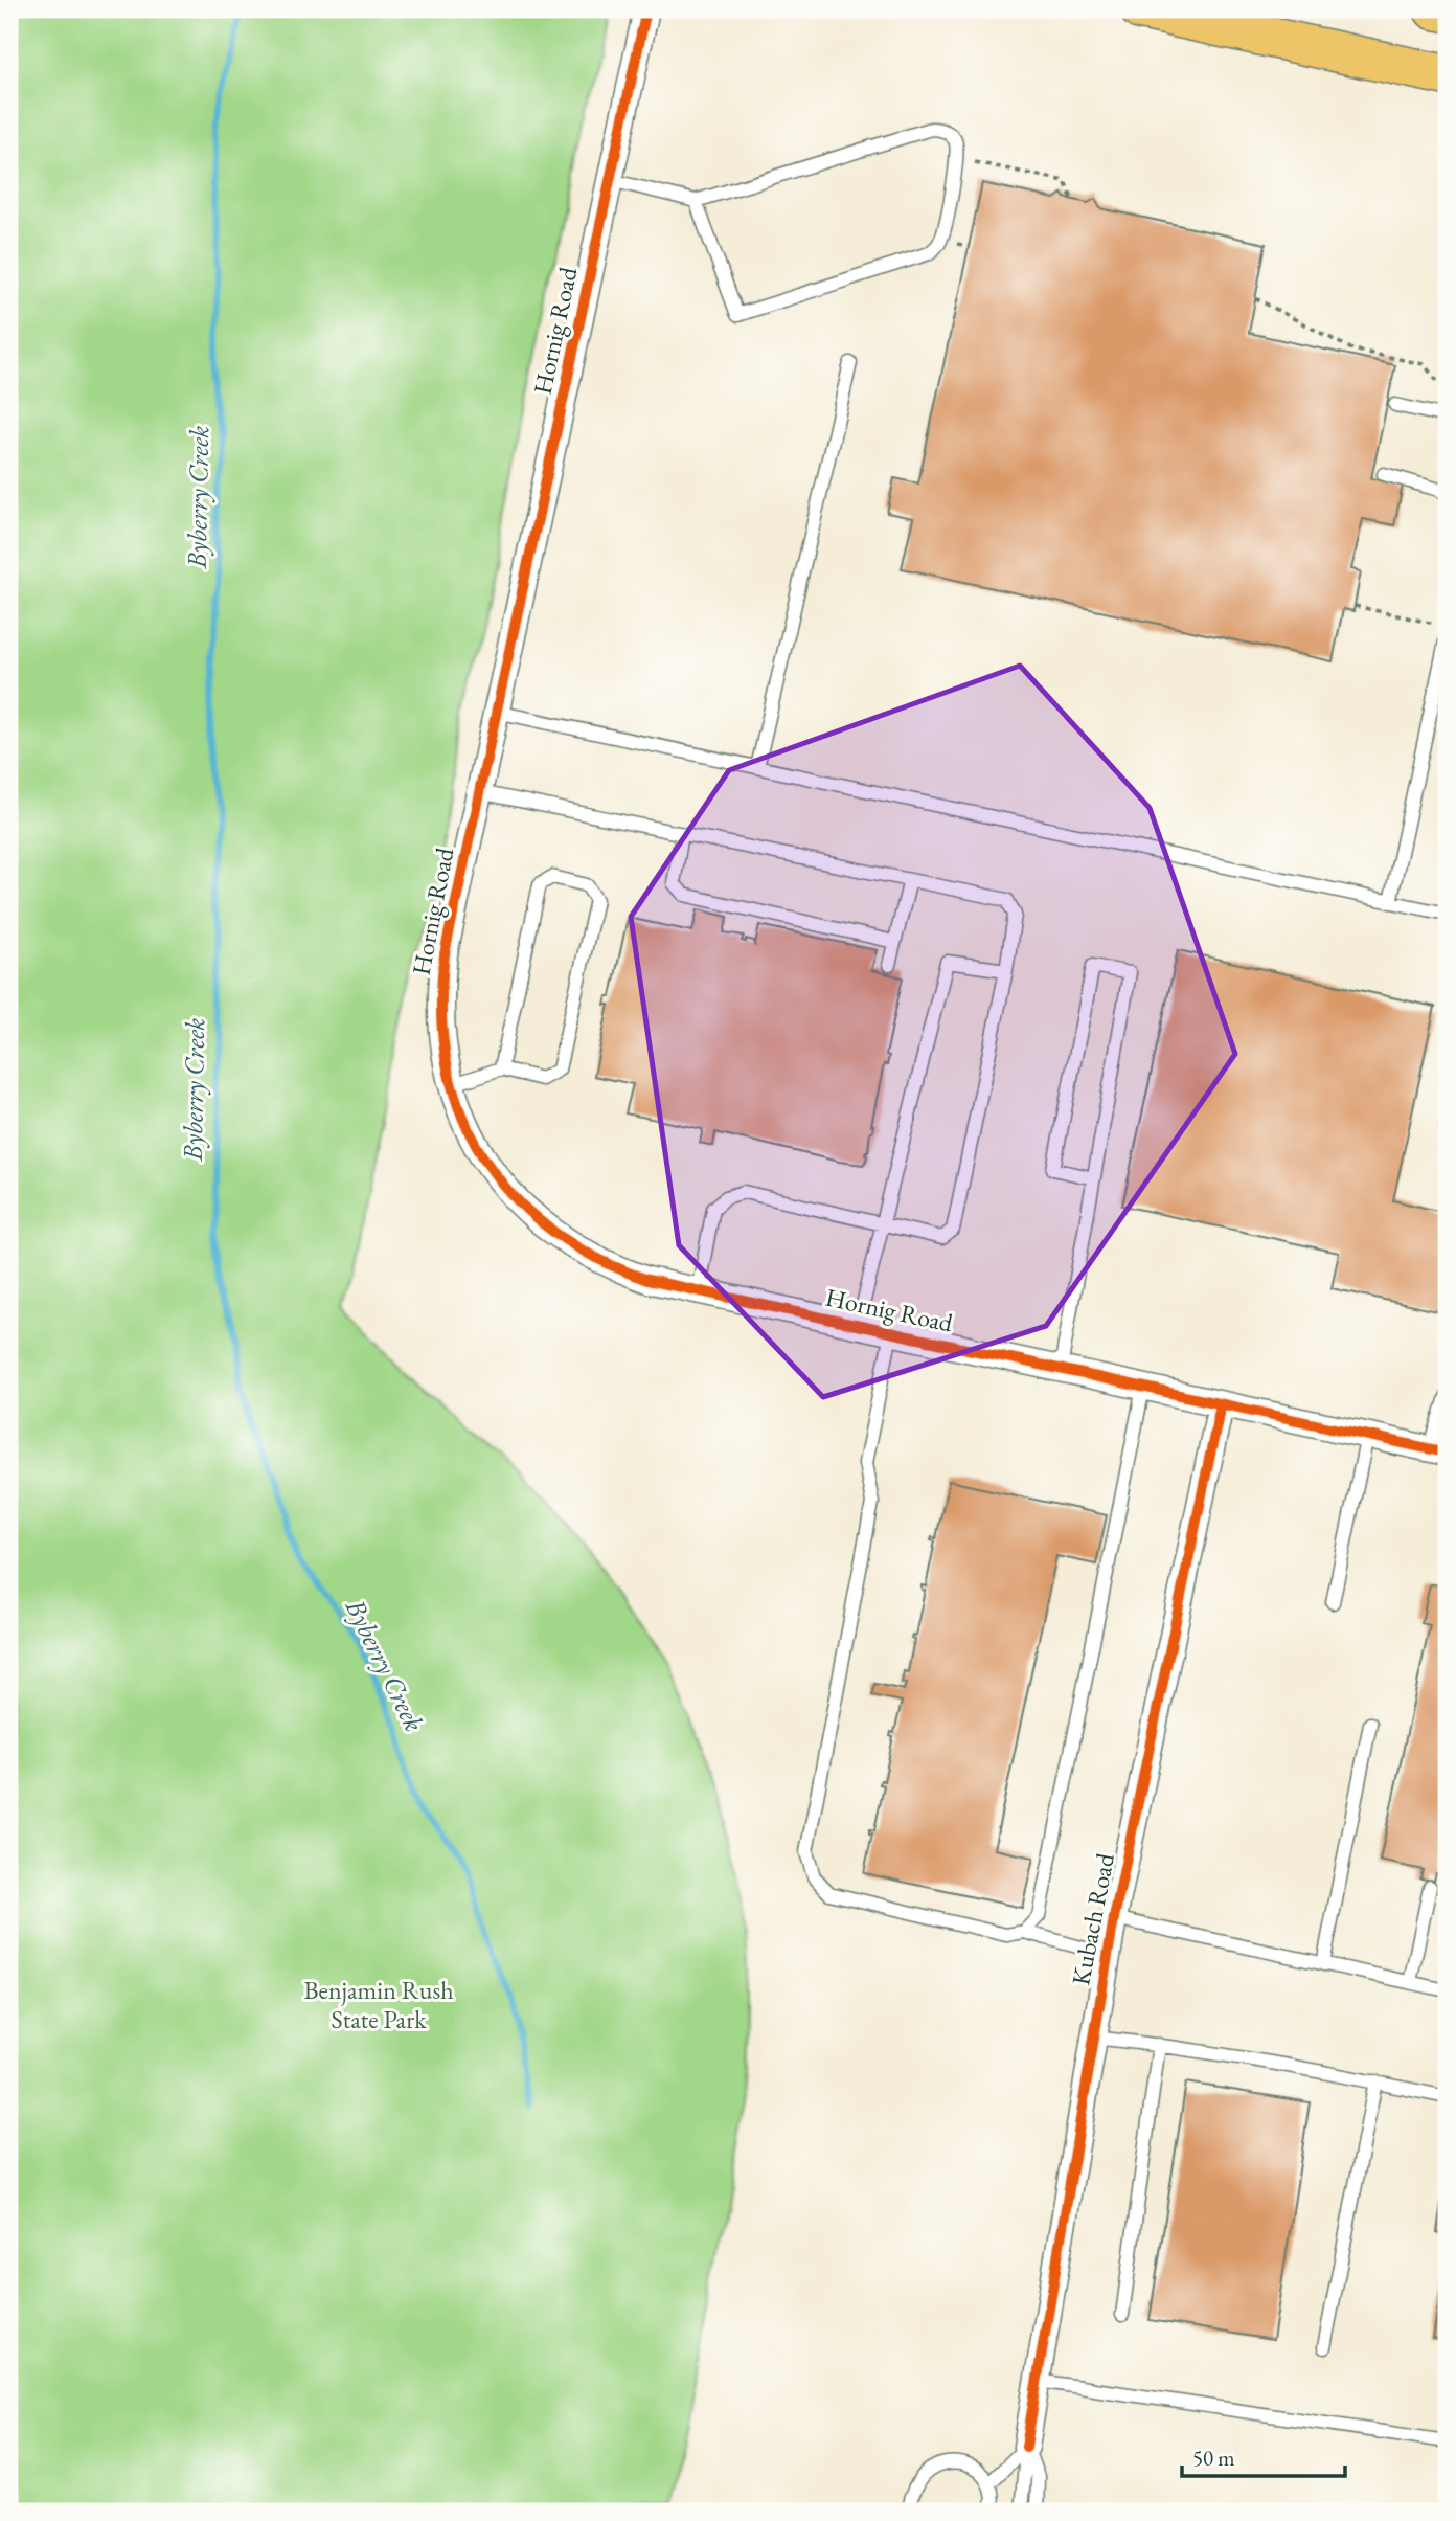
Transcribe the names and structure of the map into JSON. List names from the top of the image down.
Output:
{
  "streets": {
    "street": ["Hornig Road", "Kubach Road"]
  },
  "crossings": [
    ["Hornig Road", "Kubach Road"]
  ],
  "water": ["Byberry Creek"],
  "parks": ["Benjamin Rush State Park"],
  "scale_bar": "50 m"
}
